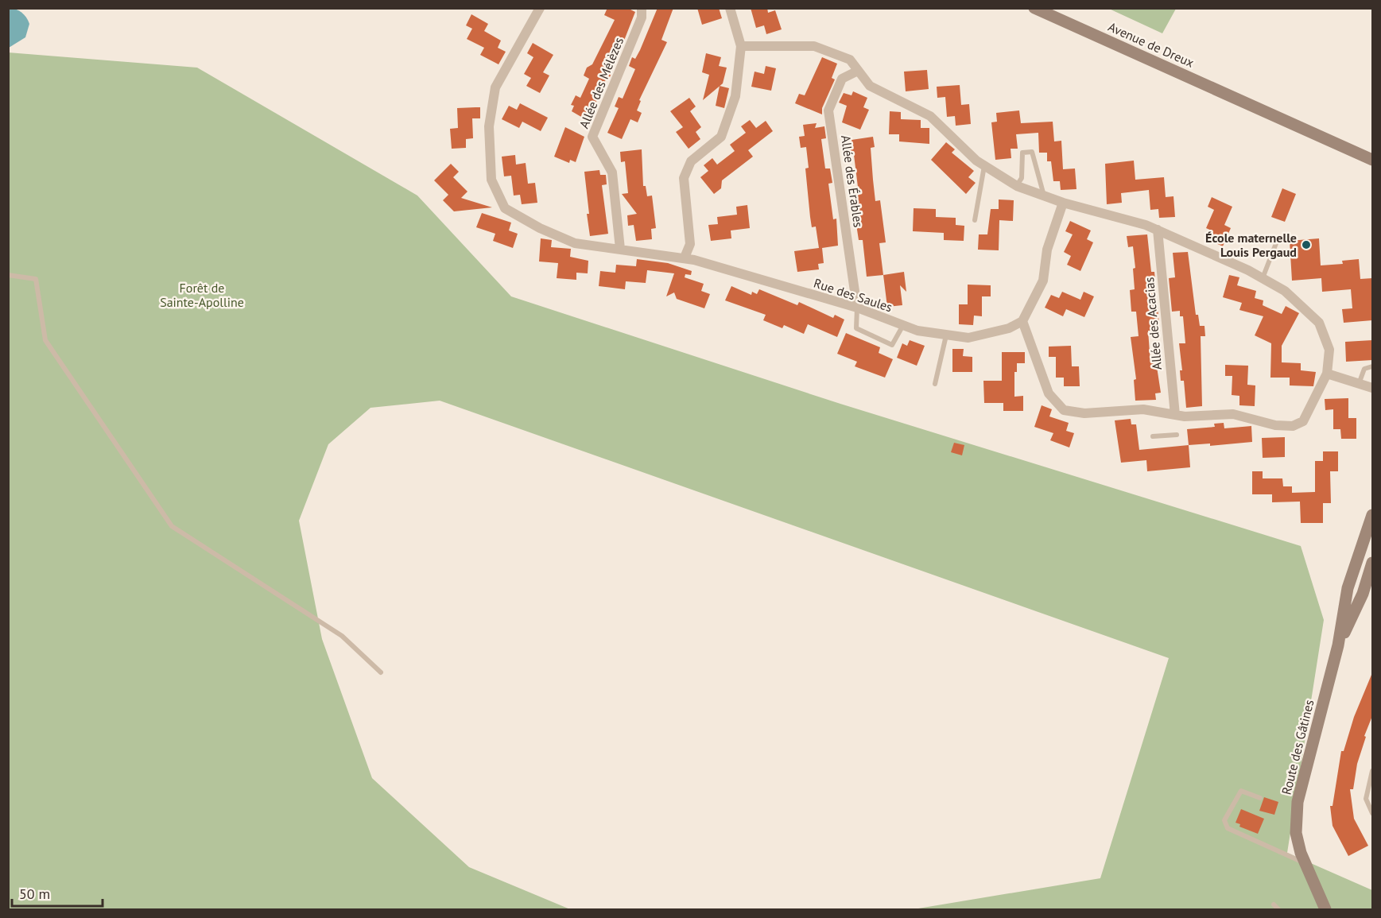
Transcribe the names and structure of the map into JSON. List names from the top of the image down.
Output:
{
  "streets": {
    "street": [
      "Avenue de Dreux",
      "Allée des Mélèzes",
      "Allée des Érables",
      "Rue des Saules",
      "Allée des Acacias",
      "Route des Gâtines"
    ]
  },
  "crossings": [
    ["Allée des Mélèzes", "Rue des Saules"],
    ["Allée des Érables", "Rue des Saules"]
  ],
  "parks": ["Forêt de Sainte-Apolline"],
  "places": ["École maternelle Louis Pergaud"],
  "scale_bar": "50 m"
}
